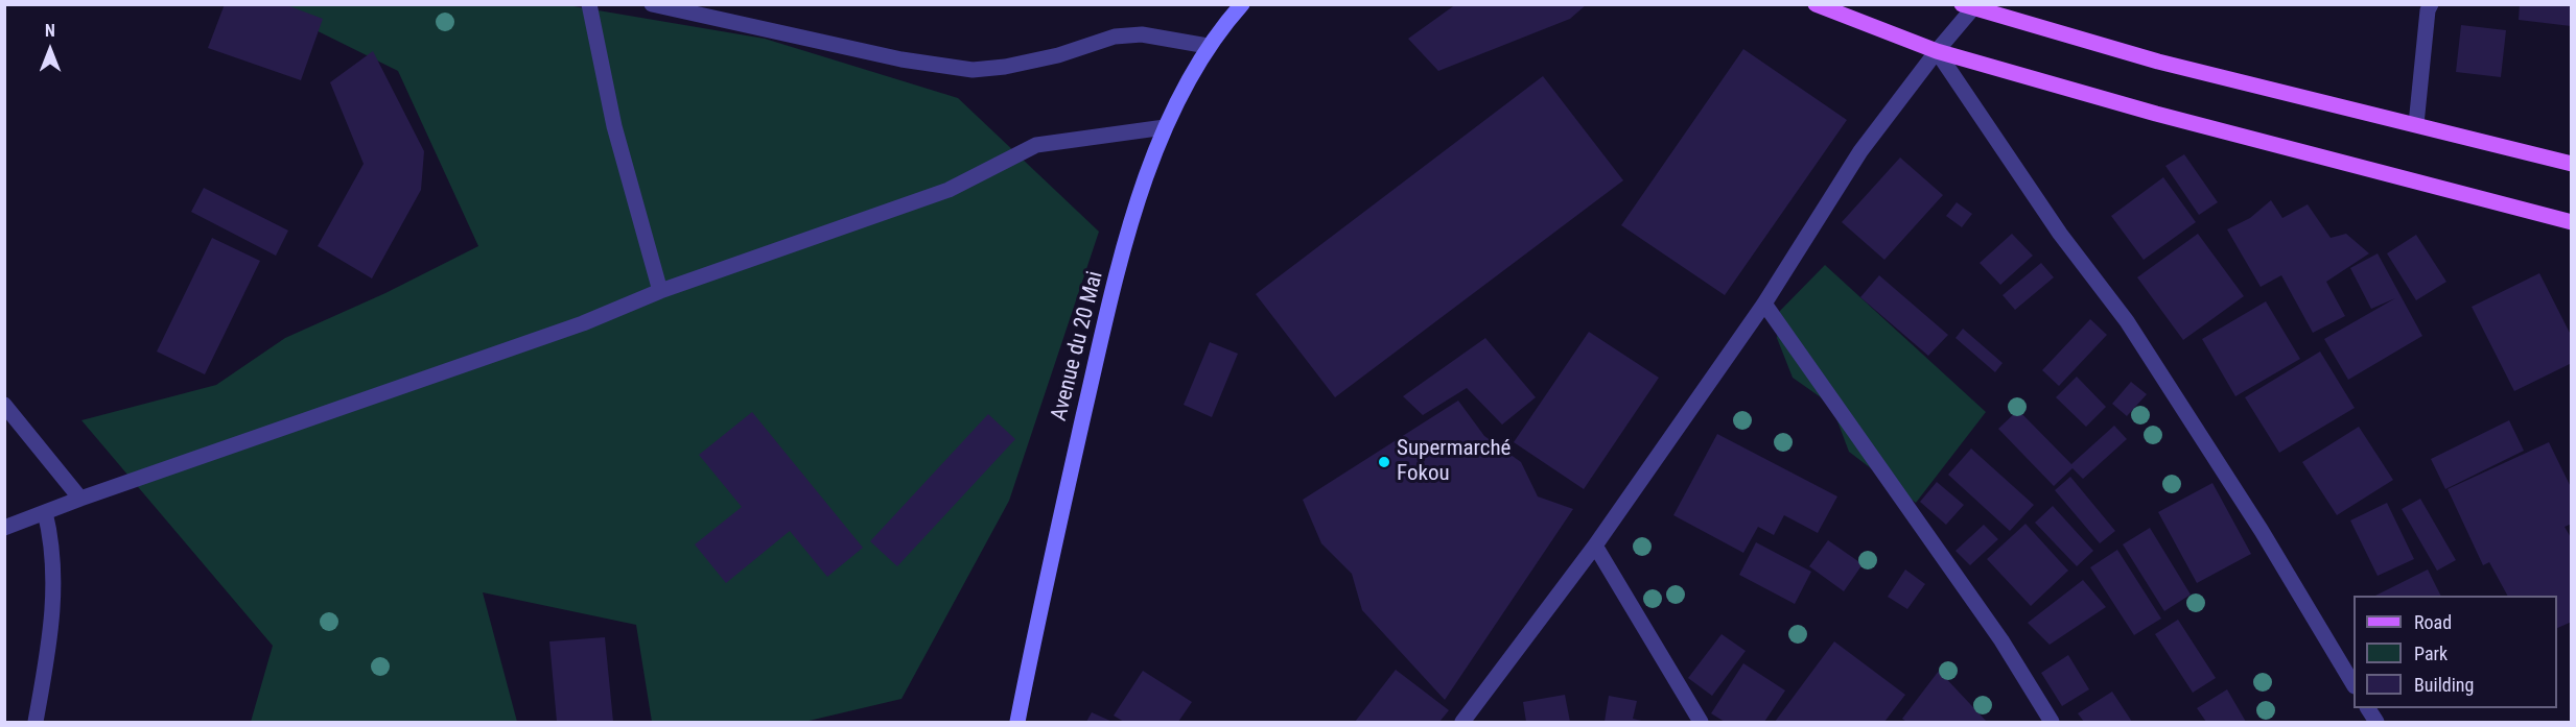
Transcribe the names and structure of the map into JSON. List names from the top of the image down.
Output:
{
  "streets": {
    "main road": ["Avenue du 20 Mai"]
  },
  "places": ["Supermarché Fokou"],
  "legend": ["Road", "Park", "Building"],
  "north": "top"
}
